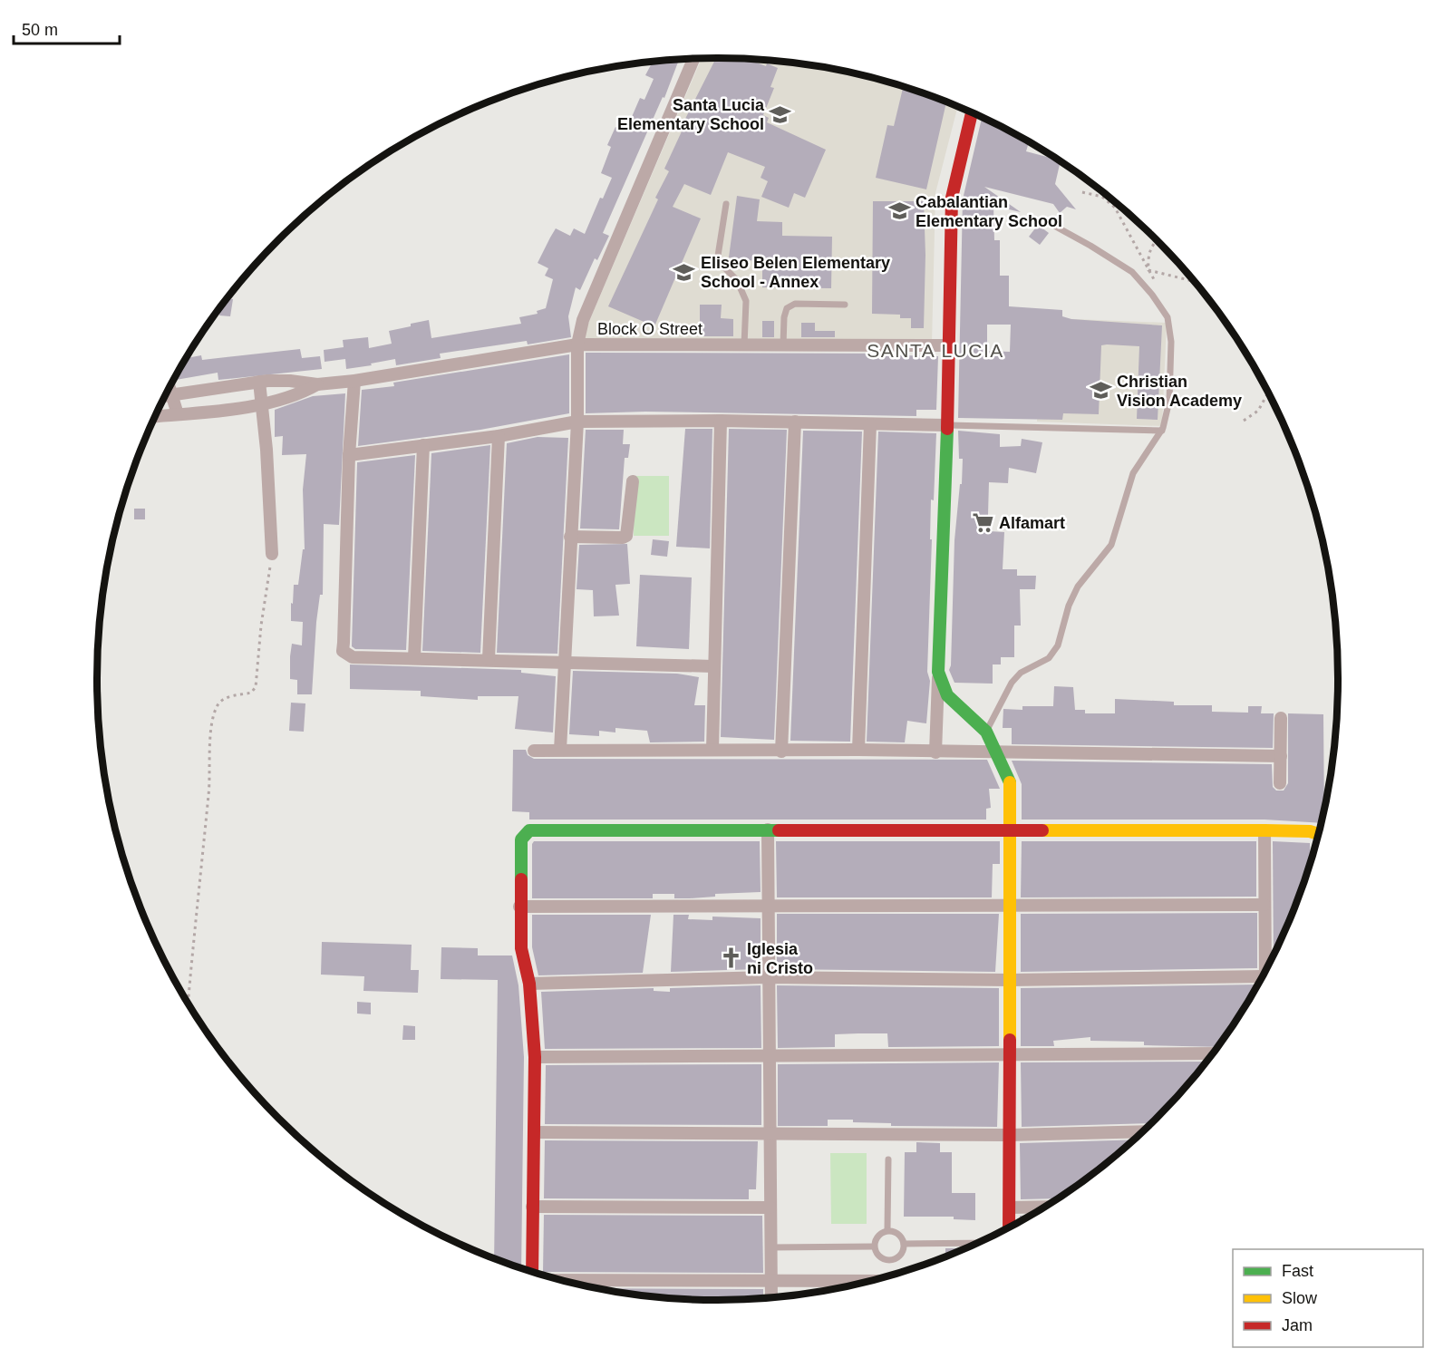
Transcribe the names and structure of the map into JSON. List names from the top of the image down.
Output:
{
  "streets": {
    "street": ["Block O Street"]
  },
  "districts": ["SANTA LUCIA"],
  "places": {
    "school or university": [
      "Santa Lucia Elementary School",
      "Cabalantian Elementary School",
      "Eliseo Belen Elementary School - Annex",
      "Christian Vision Academy"
    ],
    "supermarket": ["Alfamart"],
    "church": ["Iglesia ni Cristo"]
  },
  "legend": ["Fast", "Slow", "Jam"],
  "scale_bar": "50 m"
}
